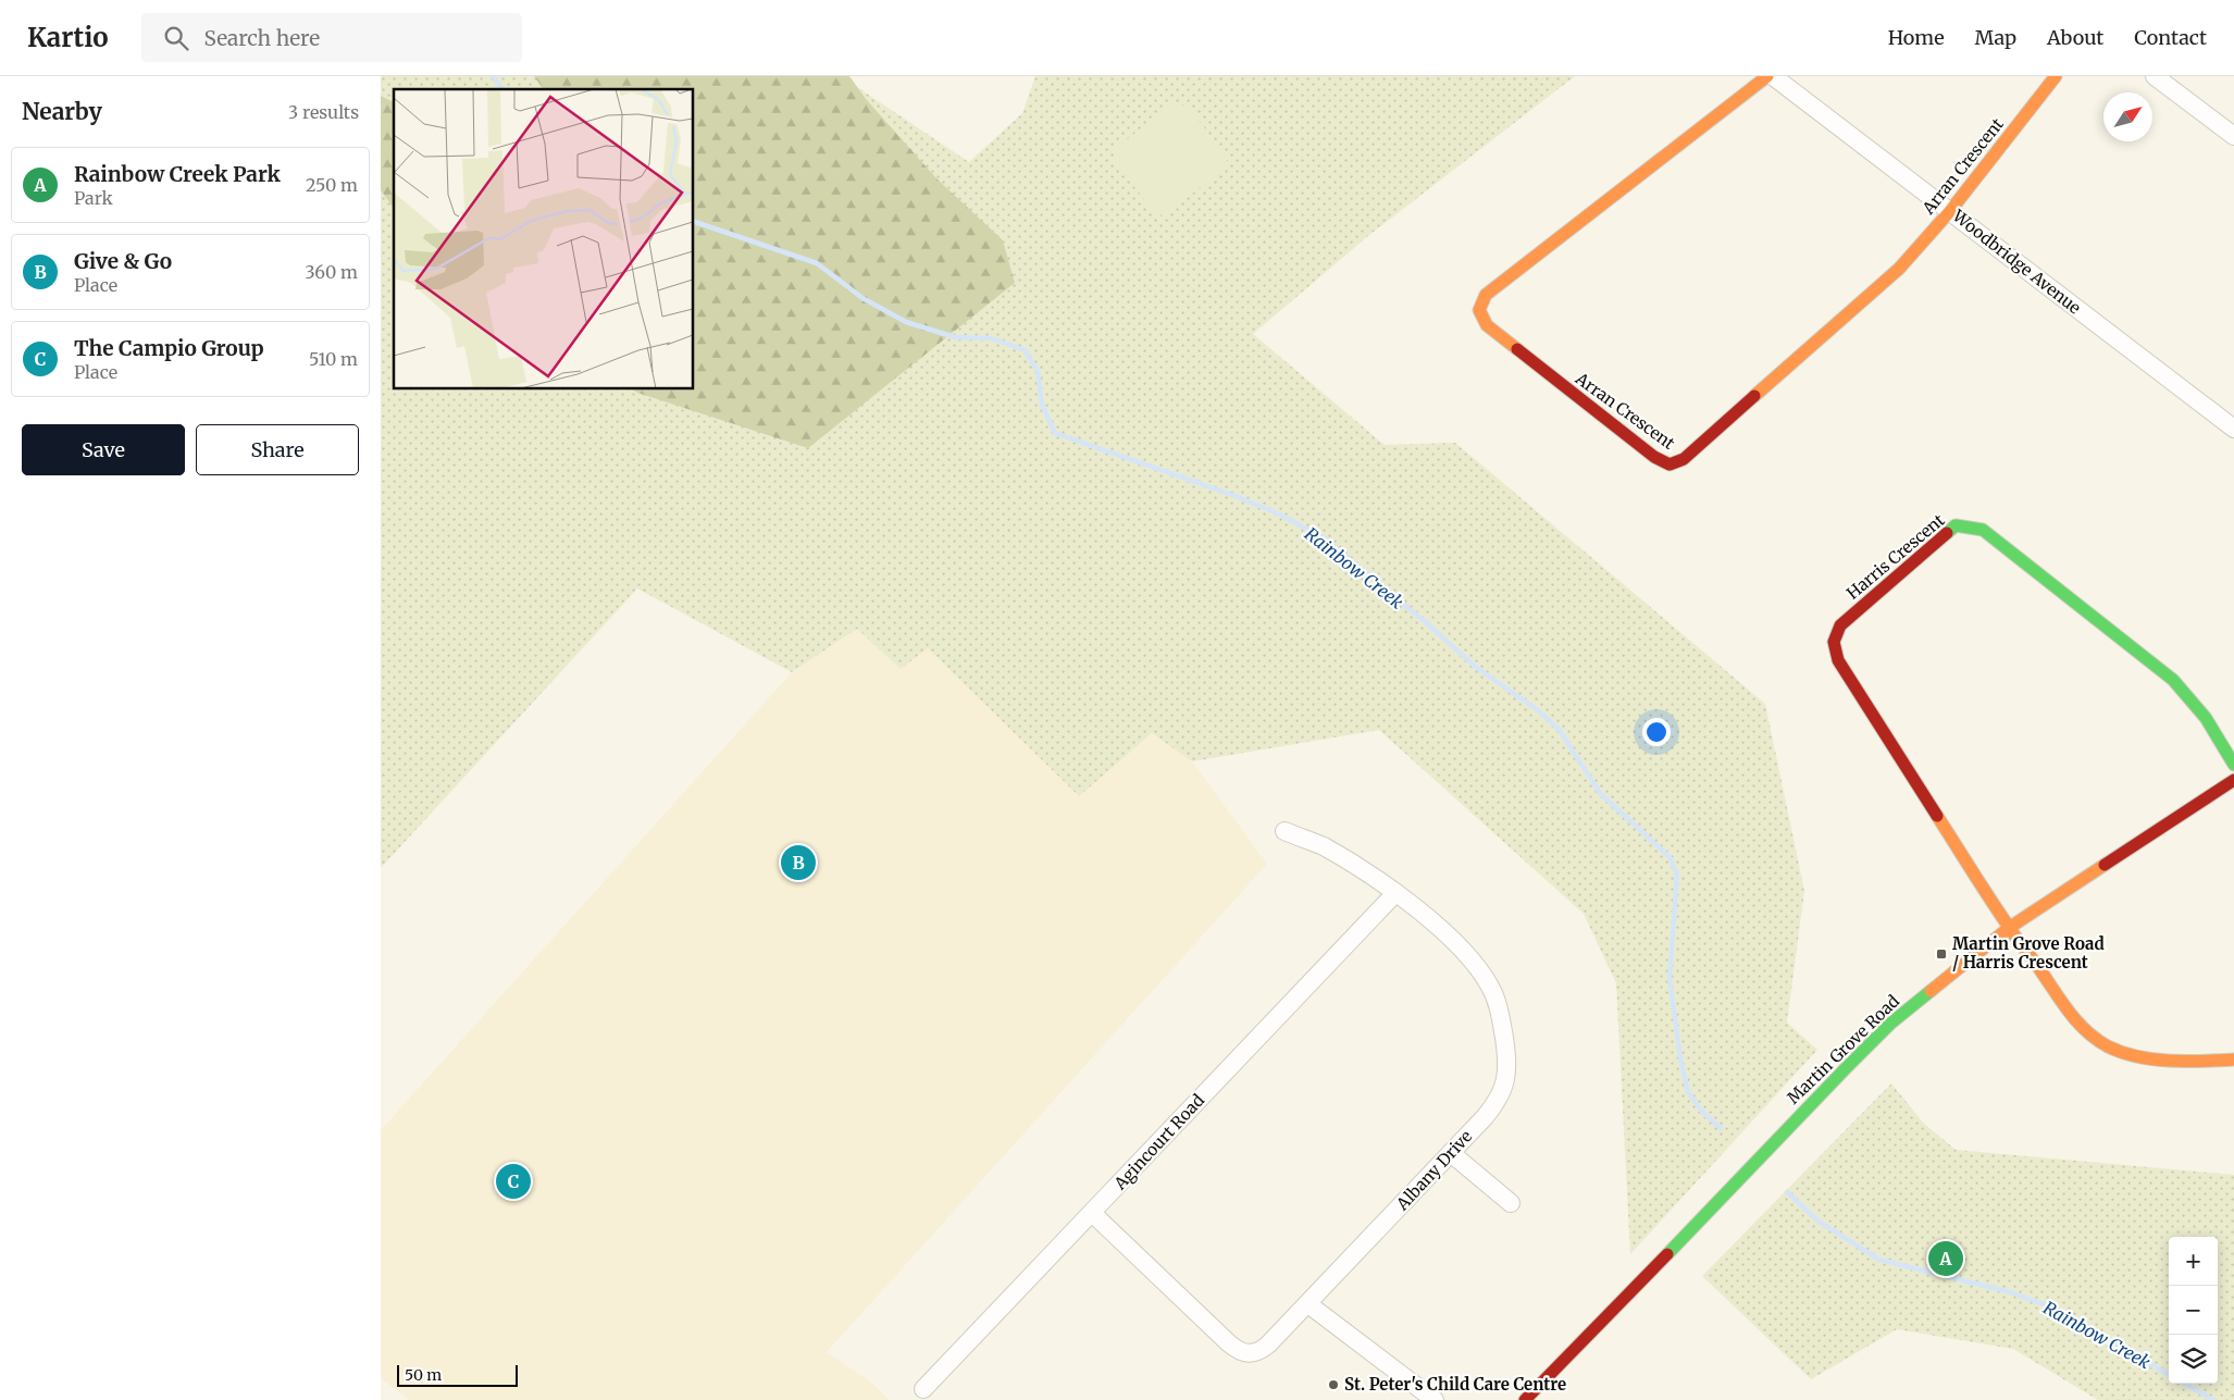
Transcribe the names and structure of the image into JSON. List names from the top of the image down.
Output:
{
  "streets": {
    "street": [
      "Arran Crescent",
      "Woodbridge Avenue",
      "Harris Crescent",
      "Martin Grove Road",
      "Agincourt Road",
      "Albany Drive"
    ]
  },
  "crossings": [
    ["Arran Crescent", "Woodbridge Avenue"],
    ["Harris Crescent", "Martin Grove Road"],
    ["Agincourt Road", "Albany Drive"]
  ],
  "water": ["Rainbow Creek"],
  "places": {
    "transit": ["Martin Grove Road / Harris Crescent"],
    "other": ["St. Peter's Child Care Centre"]
  },
  "scale_bar": "50 m",
  "north": "top right",
  "page": {
    "header": "Kartio",
    "search": "Search here",
    "nav": [
      "Home",
      "Map",
      "About",
      "Contact"
    ],
    "heading": ["Nearby", "3 results"],
    "list": [
      {
        "mark": "A",
        "name": "Rainbow Creek Park",
        "note": "Park",
        "value": "250 m"
      },
      {
        "mark": "B",
        "name": "Give & Go",
        "note": "Place",
        "value": "360 m"
      },
      {
        "mark": "C",
        "name": "The Campio Group",
        "note": "Place",
        "value": "510 m"
      }
    ],
    "buttons": ["Save", "Share"],
    "pins": ["B", "C", "A"],
    "map_buttons": ["+", "−"],
    "scale": "50 m"
  }
}
